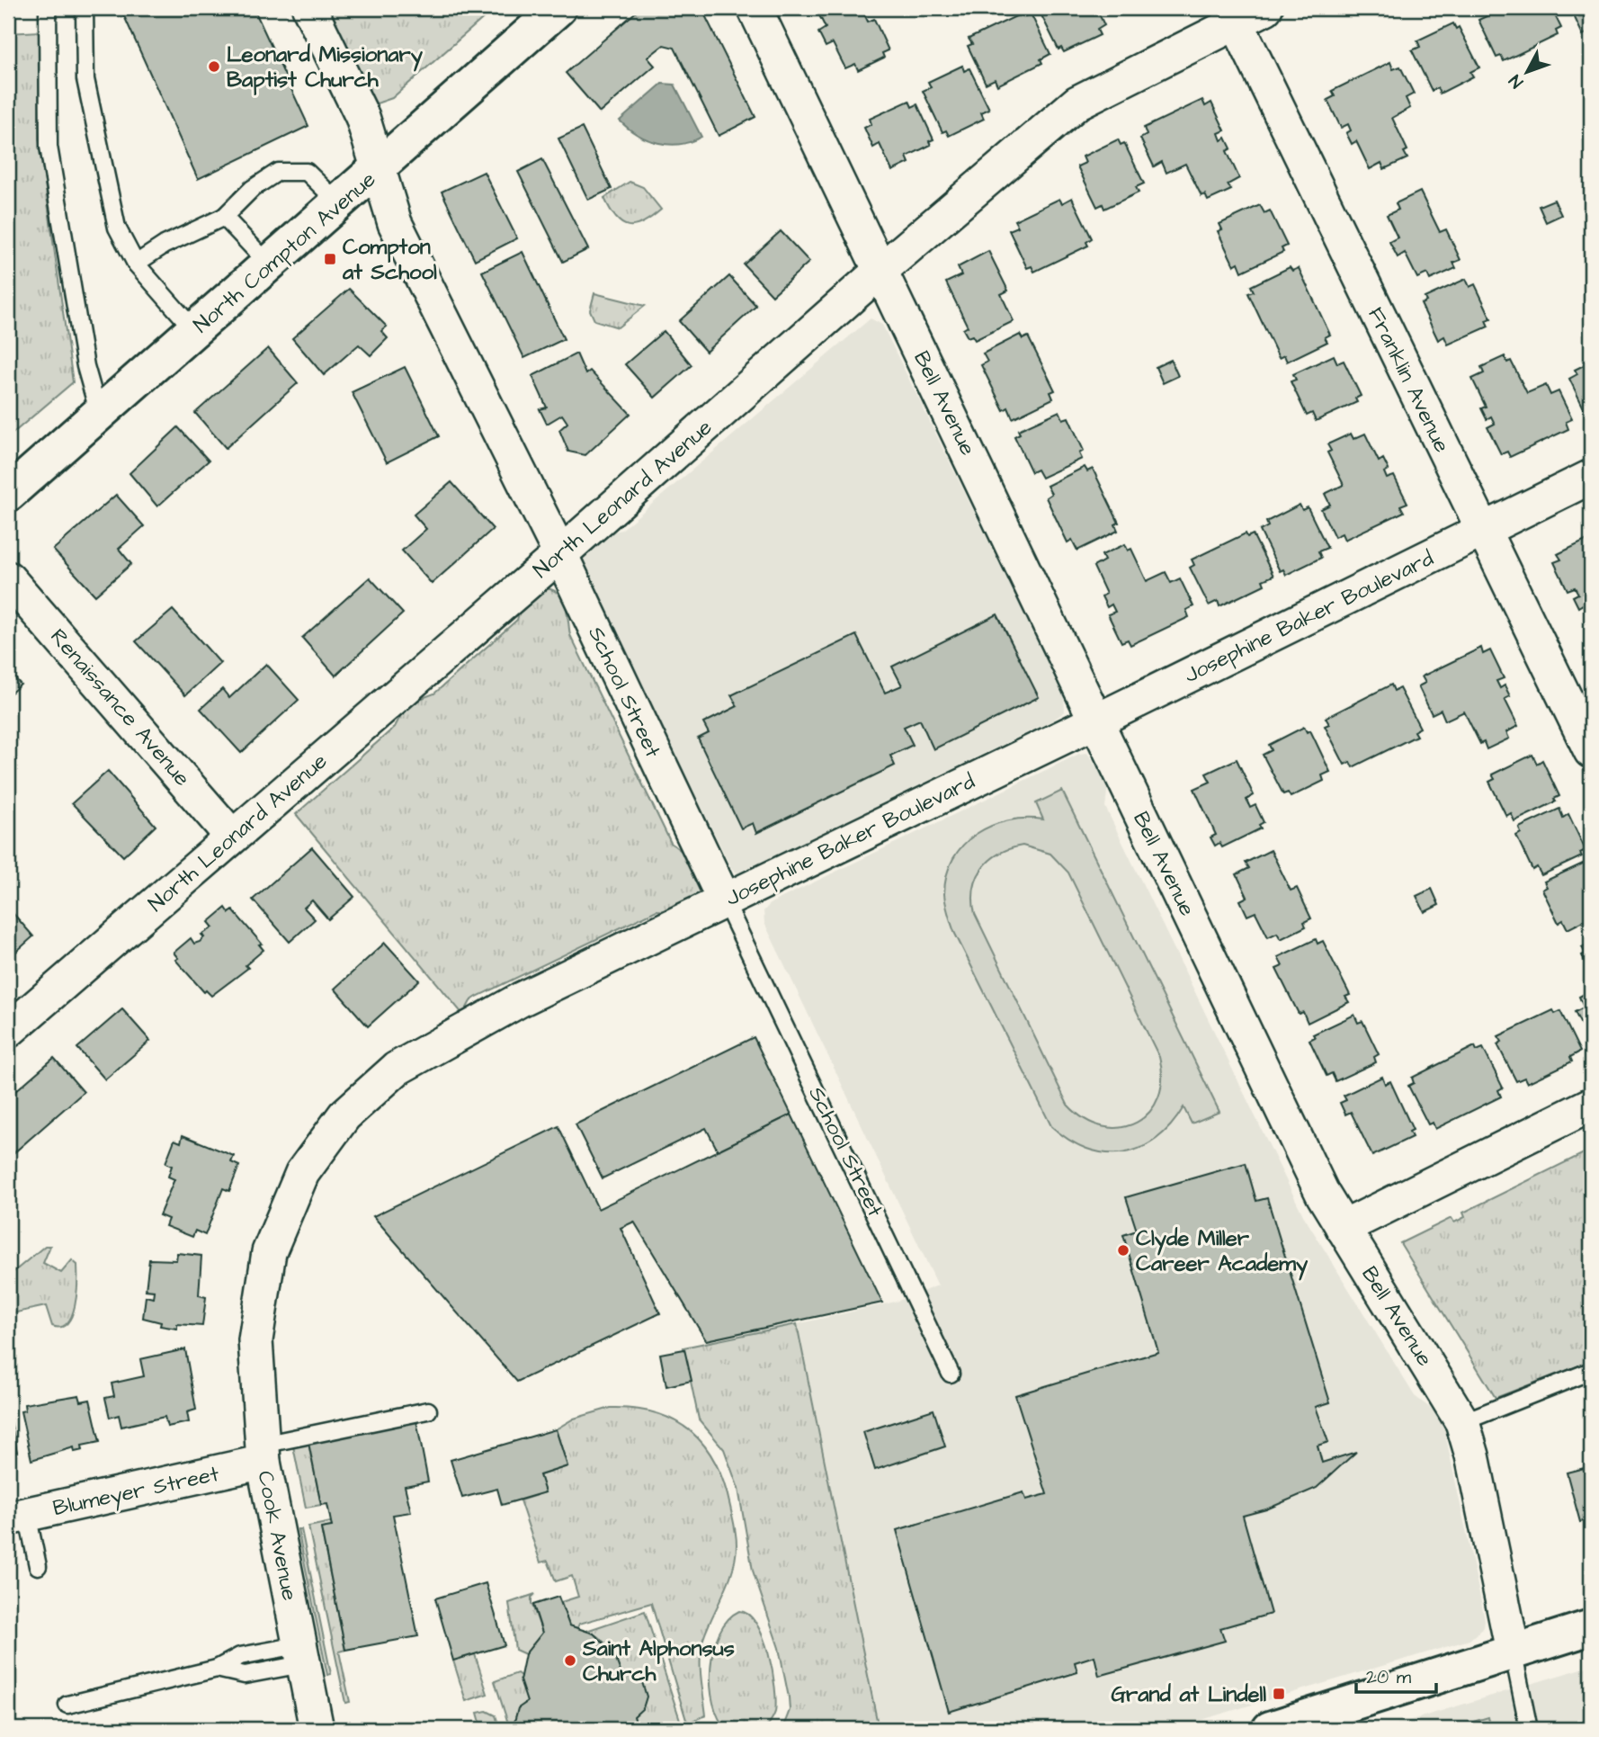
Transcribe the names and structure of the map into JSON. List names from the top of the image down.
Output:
{
  "streets": {
    "main road": ["North Compton Avenue"],
    "street": [
      "Franklin Avenue",
      "Bell Avenue",
      "North Leonard Avenue",
      "Josephine Baker Boulevard",
      "School Street",
      "Renaissance Avenue",
      "Blumeyer Street",
      "Cook Avenue"
    ]
  },
  "crossings": [
    ["North Compton Avenue", "School Street"],
    ["Franklin Avenue", "North Leonard Avenue"],
    ["Franklin Avenue", "Josephine Baker Boulevard"],
    ["Bell Avenue", "North Leonard Avenue"],
    ["Bell Avenue", "Josephine Baker Boulevard"],
    ["North Leonard Avenue", "School Street"],
    ["North Leonard Avenue", "Renaissance Avenue"],
    ["Josephine Baker Boulevard", "School Street"],
    ["Josephine Baker Boulevard", "Cook Avenue"],
    ["Blumeyer Street", "Cook Avenue"]
  ],
  "places": {
    "other": ["Leonard Missionary Baptist Church", "Clyde Miller Career Academy", "Saint Alphonsus Church"],
    "transit": ["Compton at School", "Grand at Lindell"]
  },
  "scale_bar": "20 m",
  "north": "bottom left"
}
